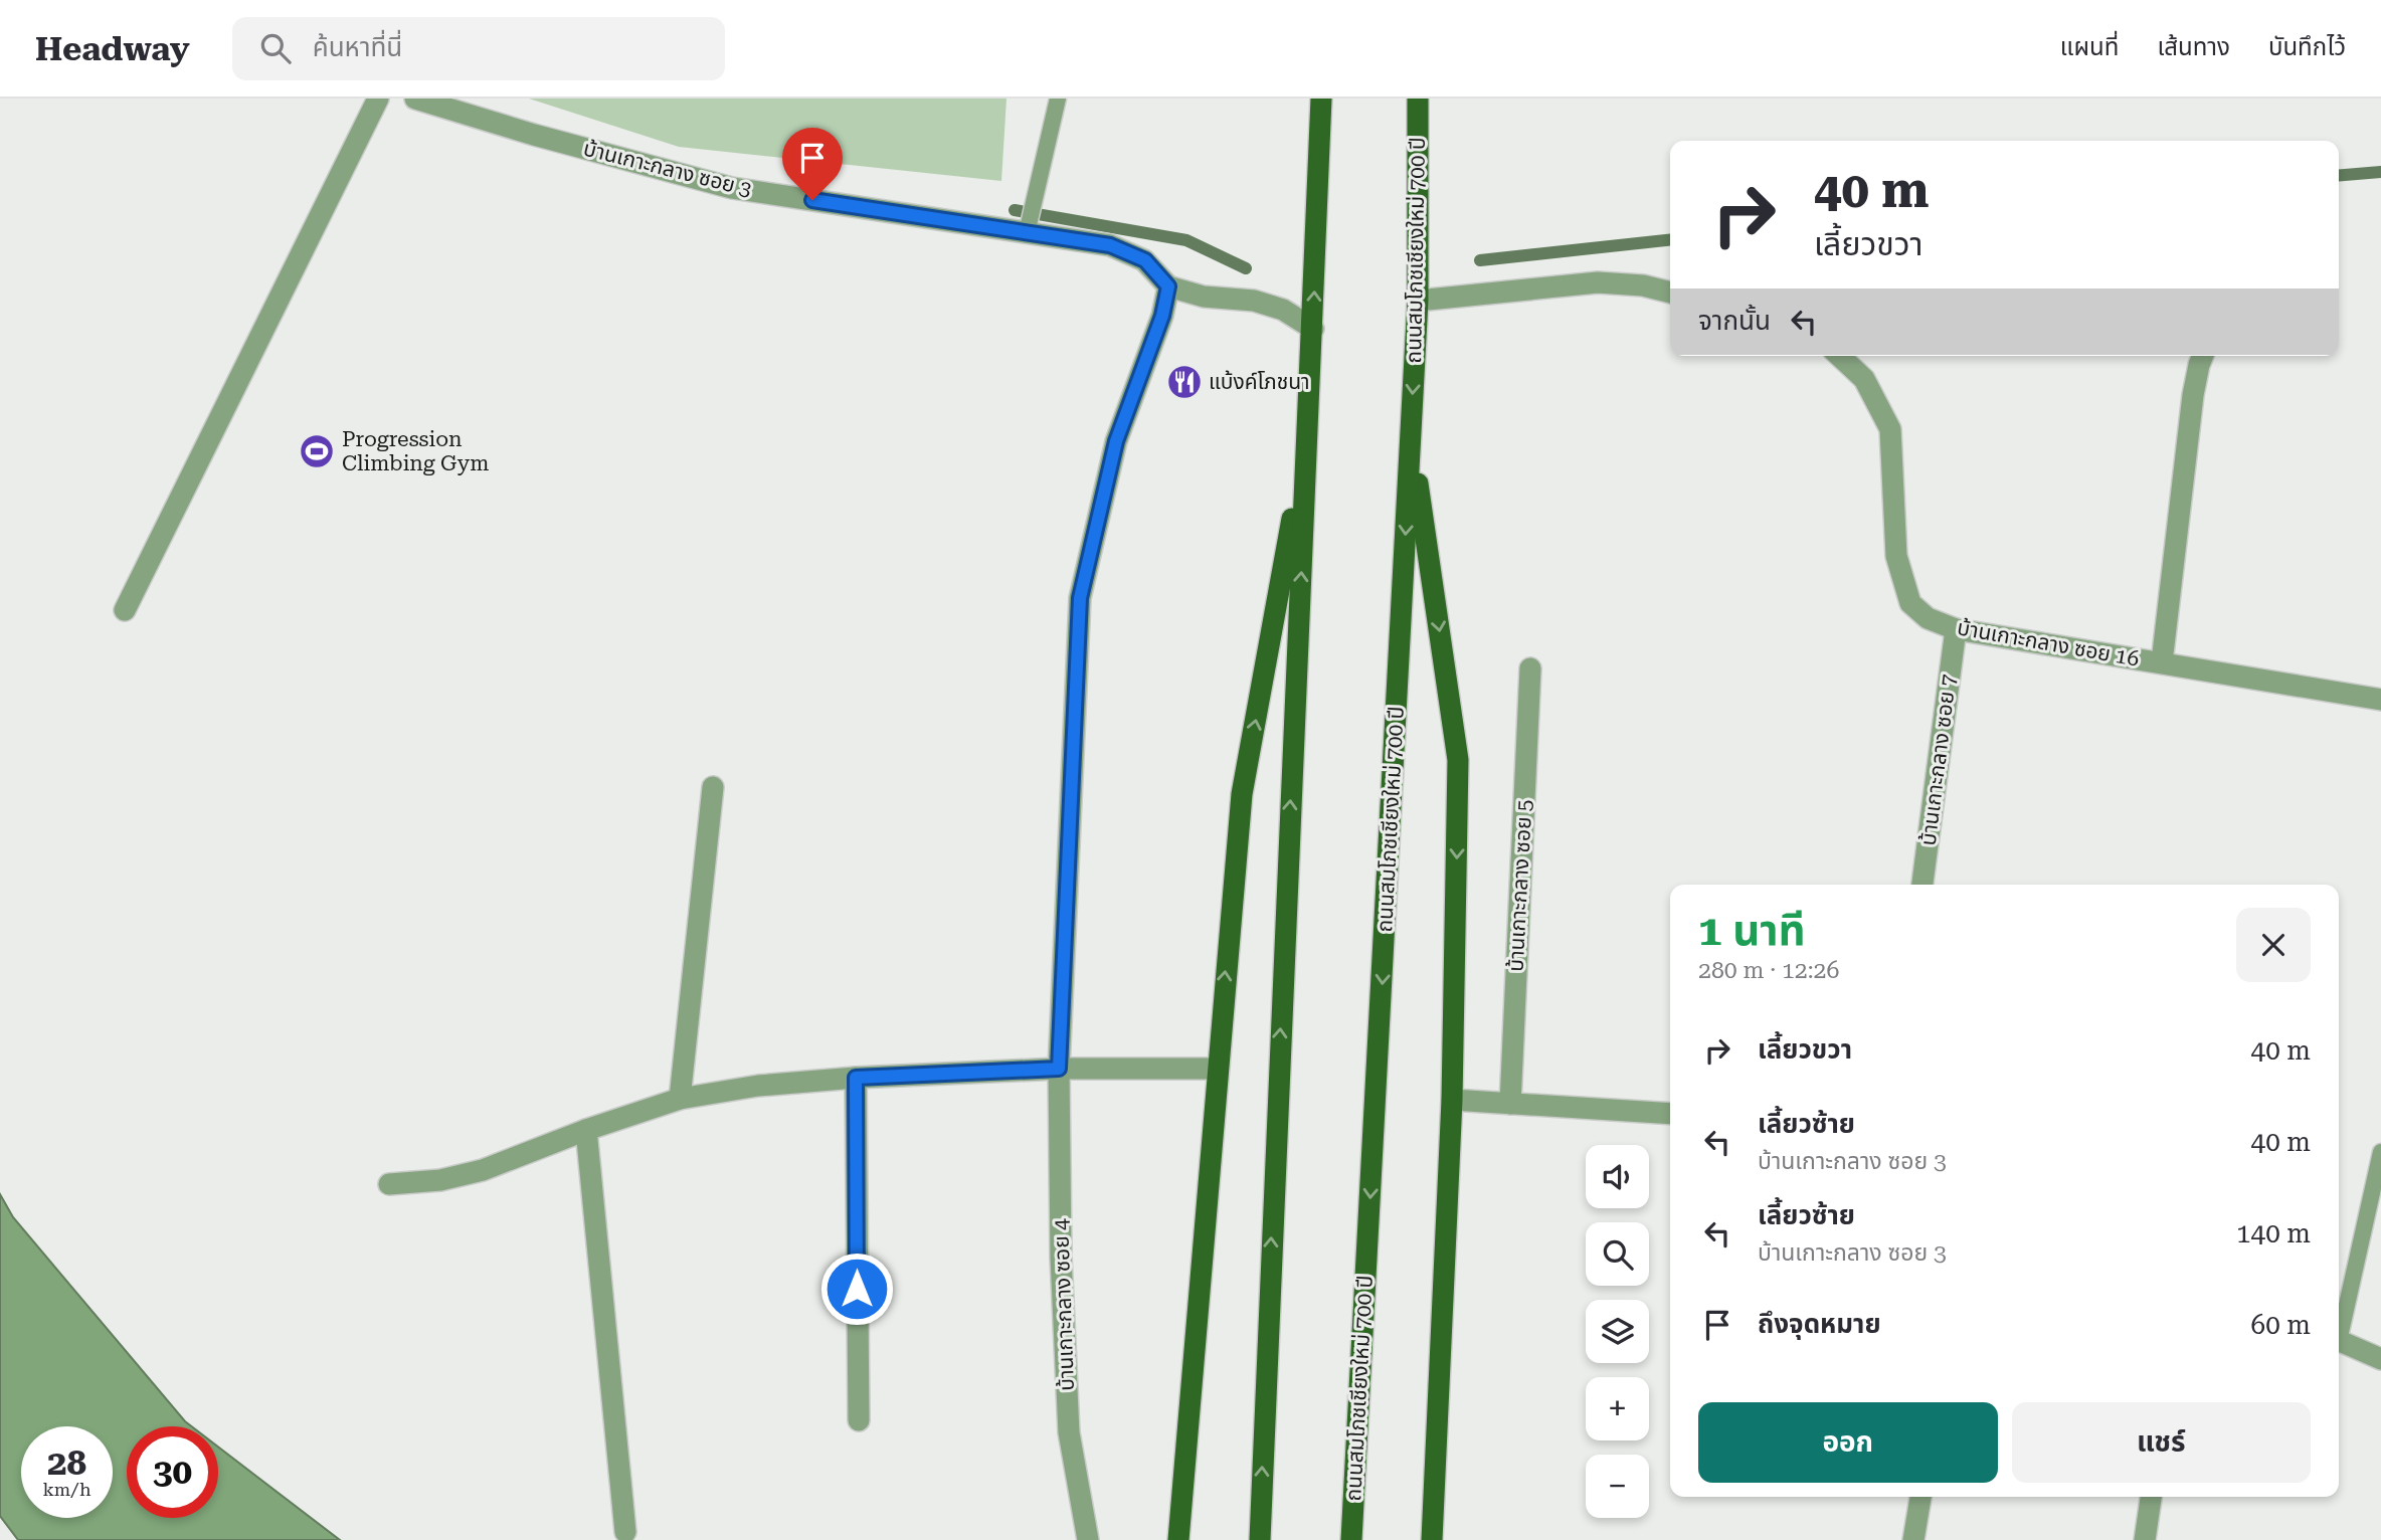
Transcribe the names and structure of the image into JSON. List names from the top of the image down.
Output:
{
  "streets": {
    "main road": ["ถนนสมโภชเชียงใหม่ 700 ปี"],
    "street": [
      "บ้านเกาะกลาง ซอย 3",
      "บ้านเกาะกลาง ซอย 16",
      "บ้านเกาะกลาง ซอย 7",
      "บ้านเกาะกลาง ซอย 5",
      "บ้านเกาะกลาง ซอย 4"
    ]
  },
  "crossings": [
    ["บ้านเกาะกลาง ซอย 16", "บ้านเกาะกลาง ซอย 7"]
  ],
  "places": {
    "restaurant": ["แบ้งค์โภชนา"],
    "sports": ["Progression Climbing Gym"]
  },
  "page": {
    "header": "Headway",
    "search": "ค้นหาที่นี่",
    "nav": ["แผนที่", "เส้นทาง", "บันทึกไว้"],
    "turn": ["40 m", "เลี้ยวขวา"],
    "then": "จากนั้น",
    "heading": ["1 นาที", "280 m · 12:26"],
    "list": [
      {
        "name": "เลี้ยวขวา",
        "value": "40 m"
      },
      {
        "name": "เลี้ยวซ้าย",
        "note": "บ้านเกาะกลาง ซอย 3",
        "value": "40 m"
      },
      {
        "name": "เลี้ยวซ้าย",
        "note": "บ้านเกาะกลาง ซอย 3",
        "value": "140 m"
      },
      {
        "name": "ถึงจุดหมาย",
        "value": "60 m"
      }
    ],
    "map_buttons": ["+", "−"],
    "buttons": ["ออก", "แชร์"],
    "speed": "28 km/h",
    "limit": "30"
  }
}
